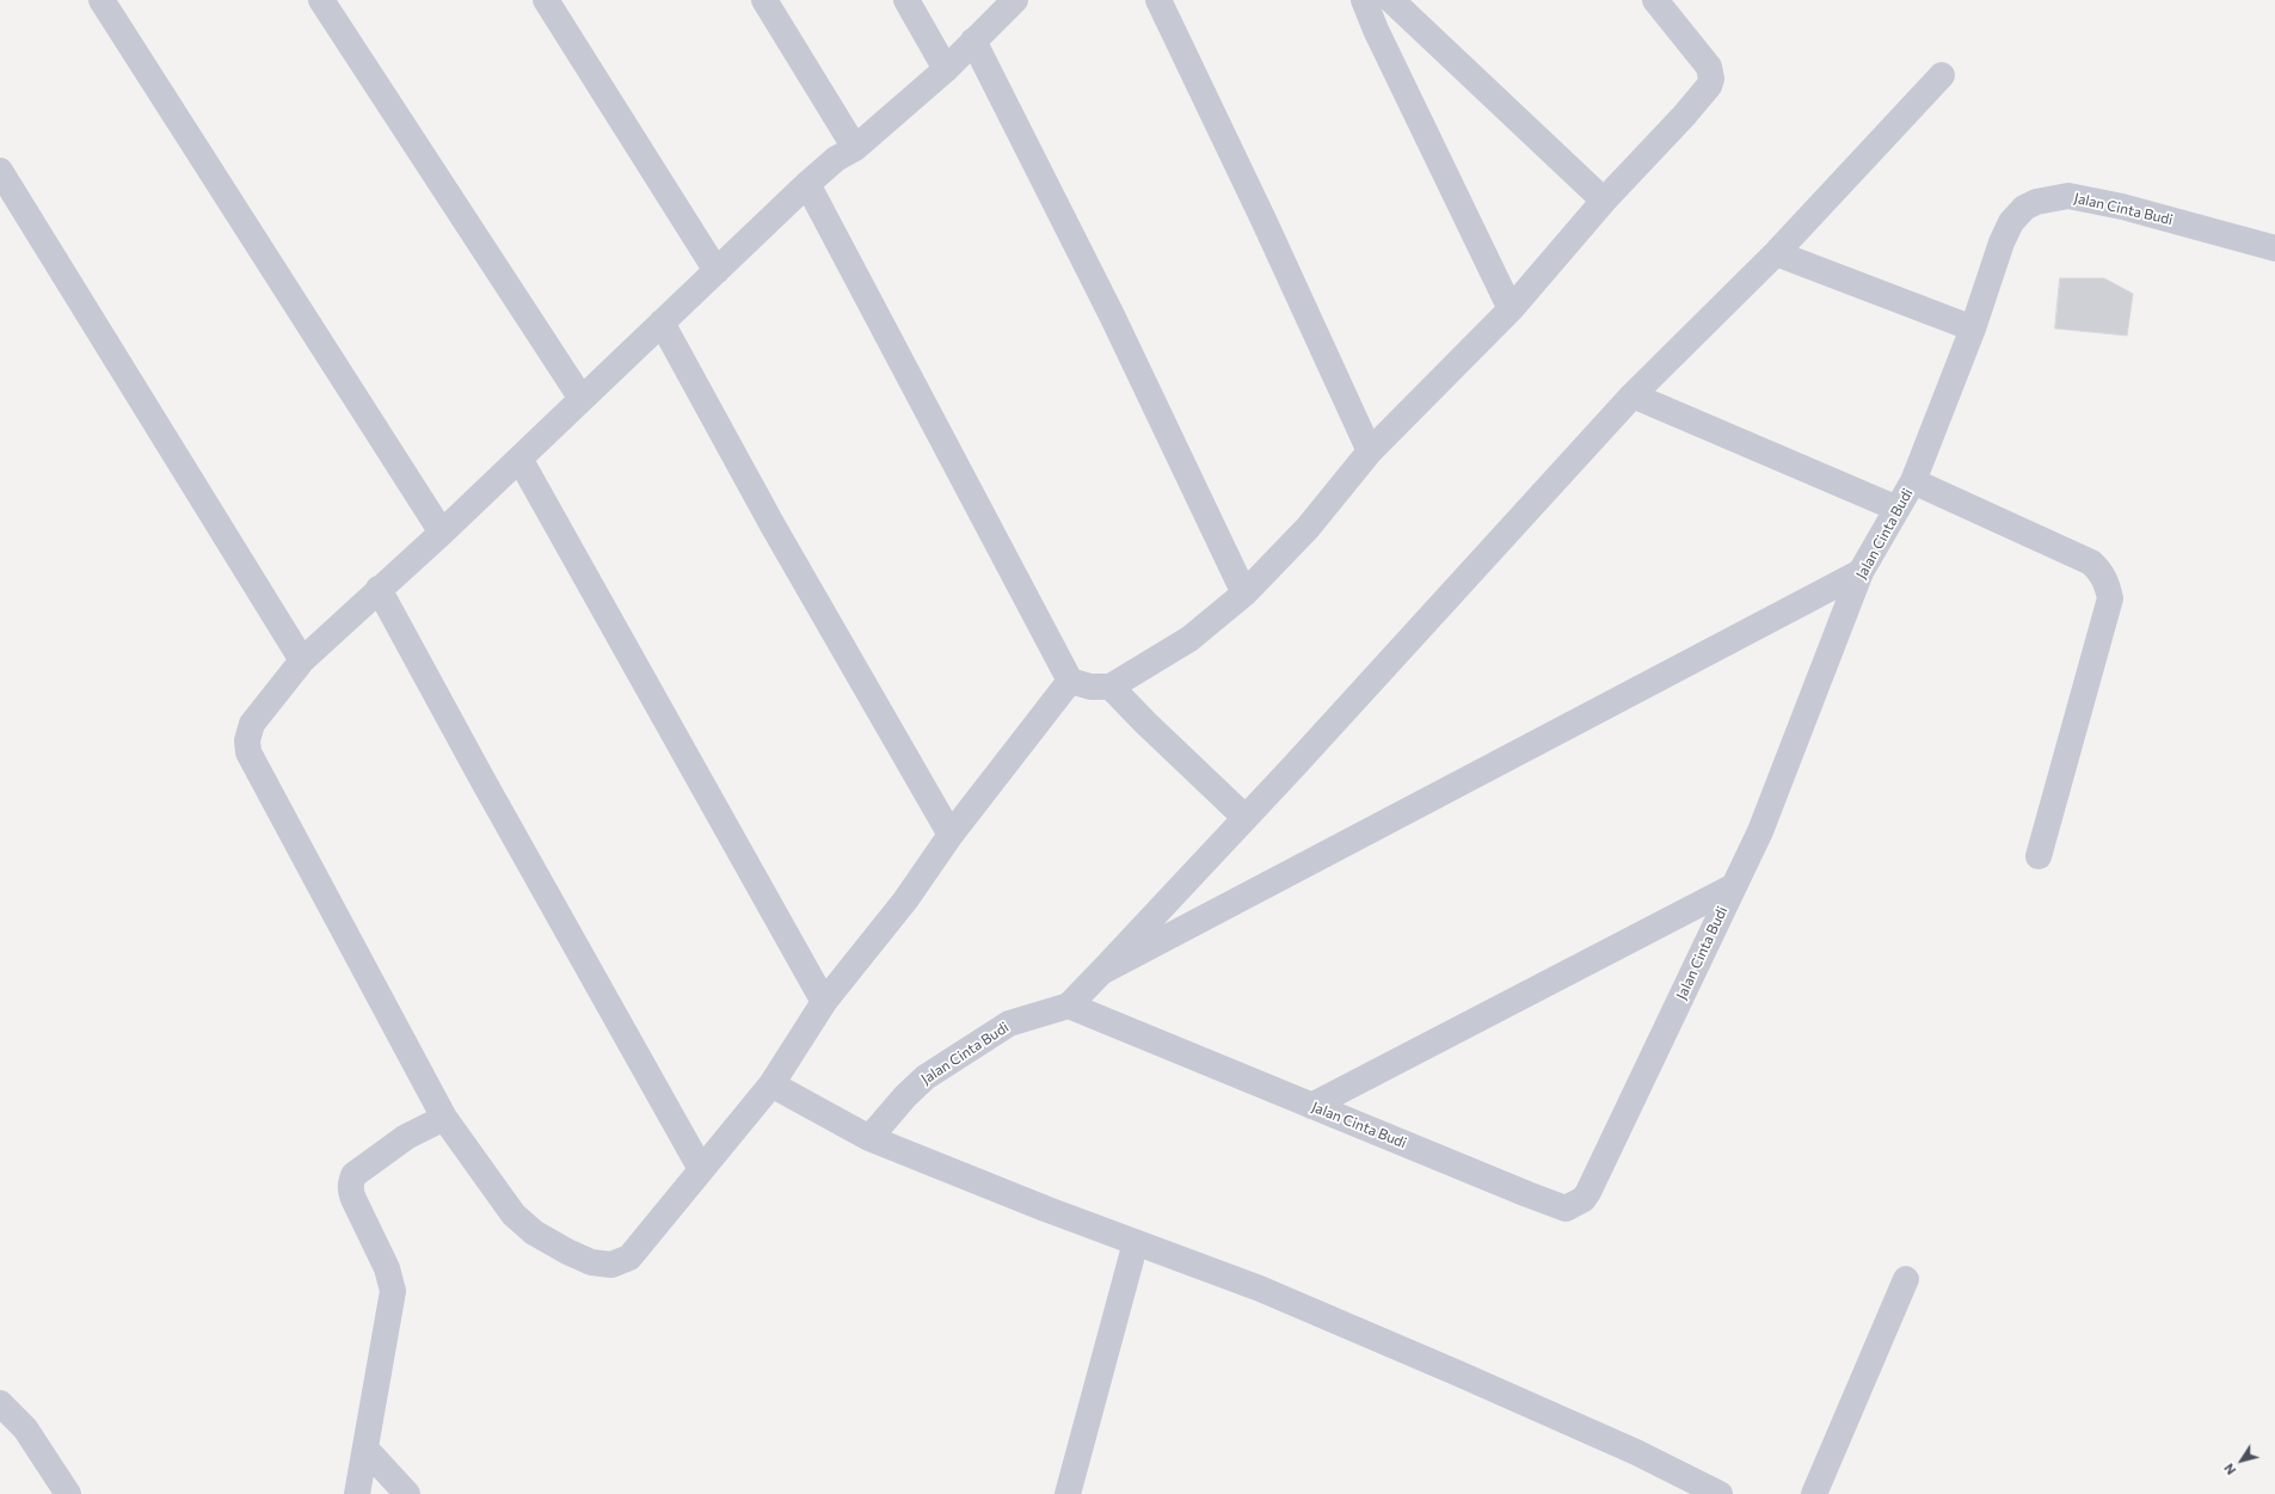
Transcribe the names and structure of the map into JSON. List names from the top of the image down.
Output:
{
  "streets": {
    "street": ["Jalan Cinta Budi"]
  },
  "north": "bottom left"
}
